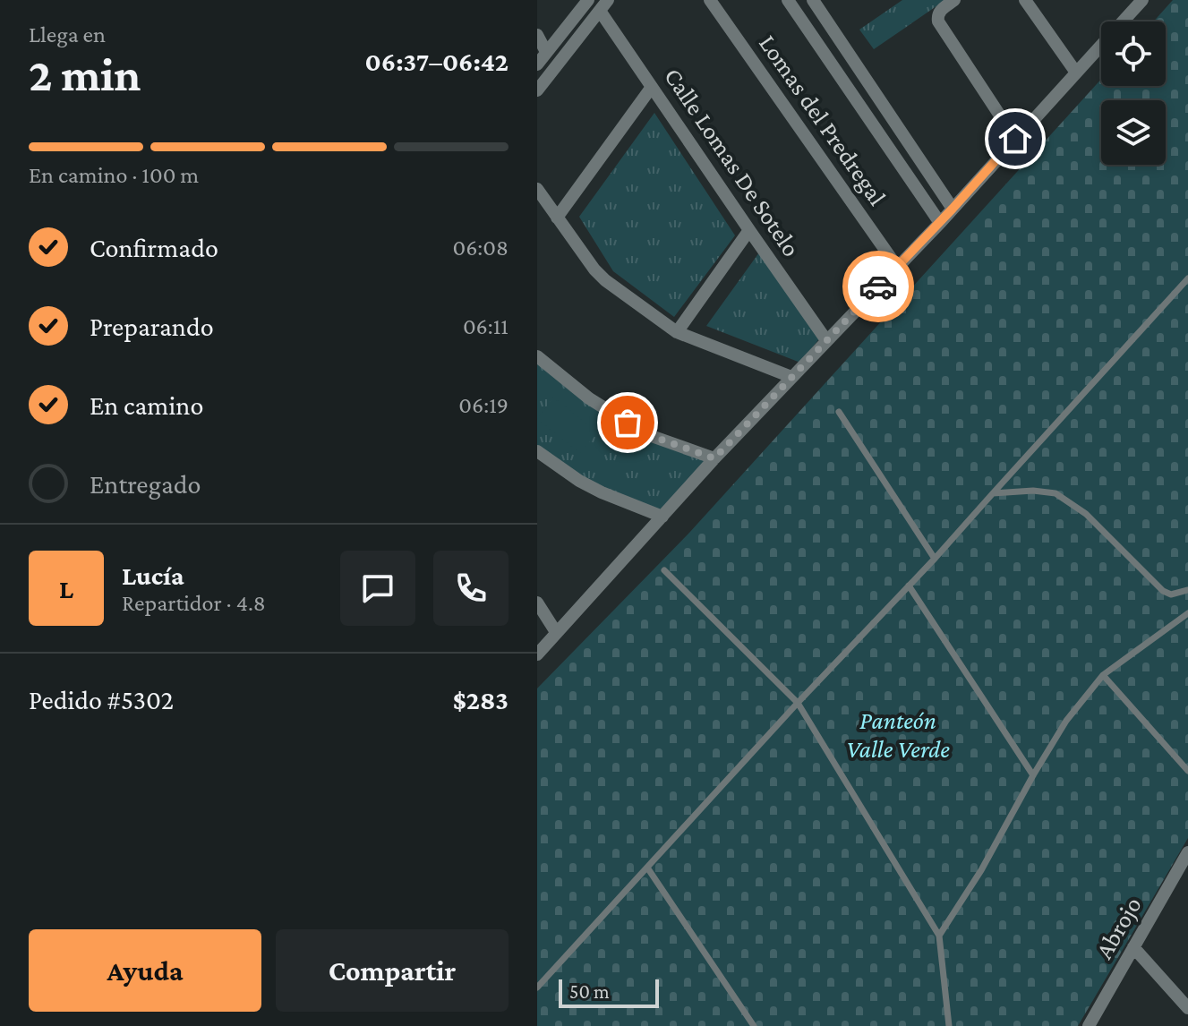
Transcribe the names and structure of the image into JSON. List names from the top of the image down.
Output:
{
  "streets": {
    "street": ["Lomas del Predregal", "Calle Lomas De Sotelo", "Abrojo"]
  },
  "parks": ["Panteón Valle Verde"],
  "scale_bar": "50 m",
  "page": {
    "heading": ["2 min", "Llega en", "06:37–06:42"],
    "panel": [
      "Lucía",
      "Repartidor · 4.8",
      "Pedido #5302",
      "$283"
    ],
    "bar": "En camino · 100 m",
    "list": [
      ["Confirmado", "06:08"],
      ["Preparando", "06:11"],
      ["En camino", "06:19"],
      "Entregado"
    ],
    "round": "L",
    "buttons": ["Ayuda", "Compartir"],
    "scale": "50 m"
  }
}
